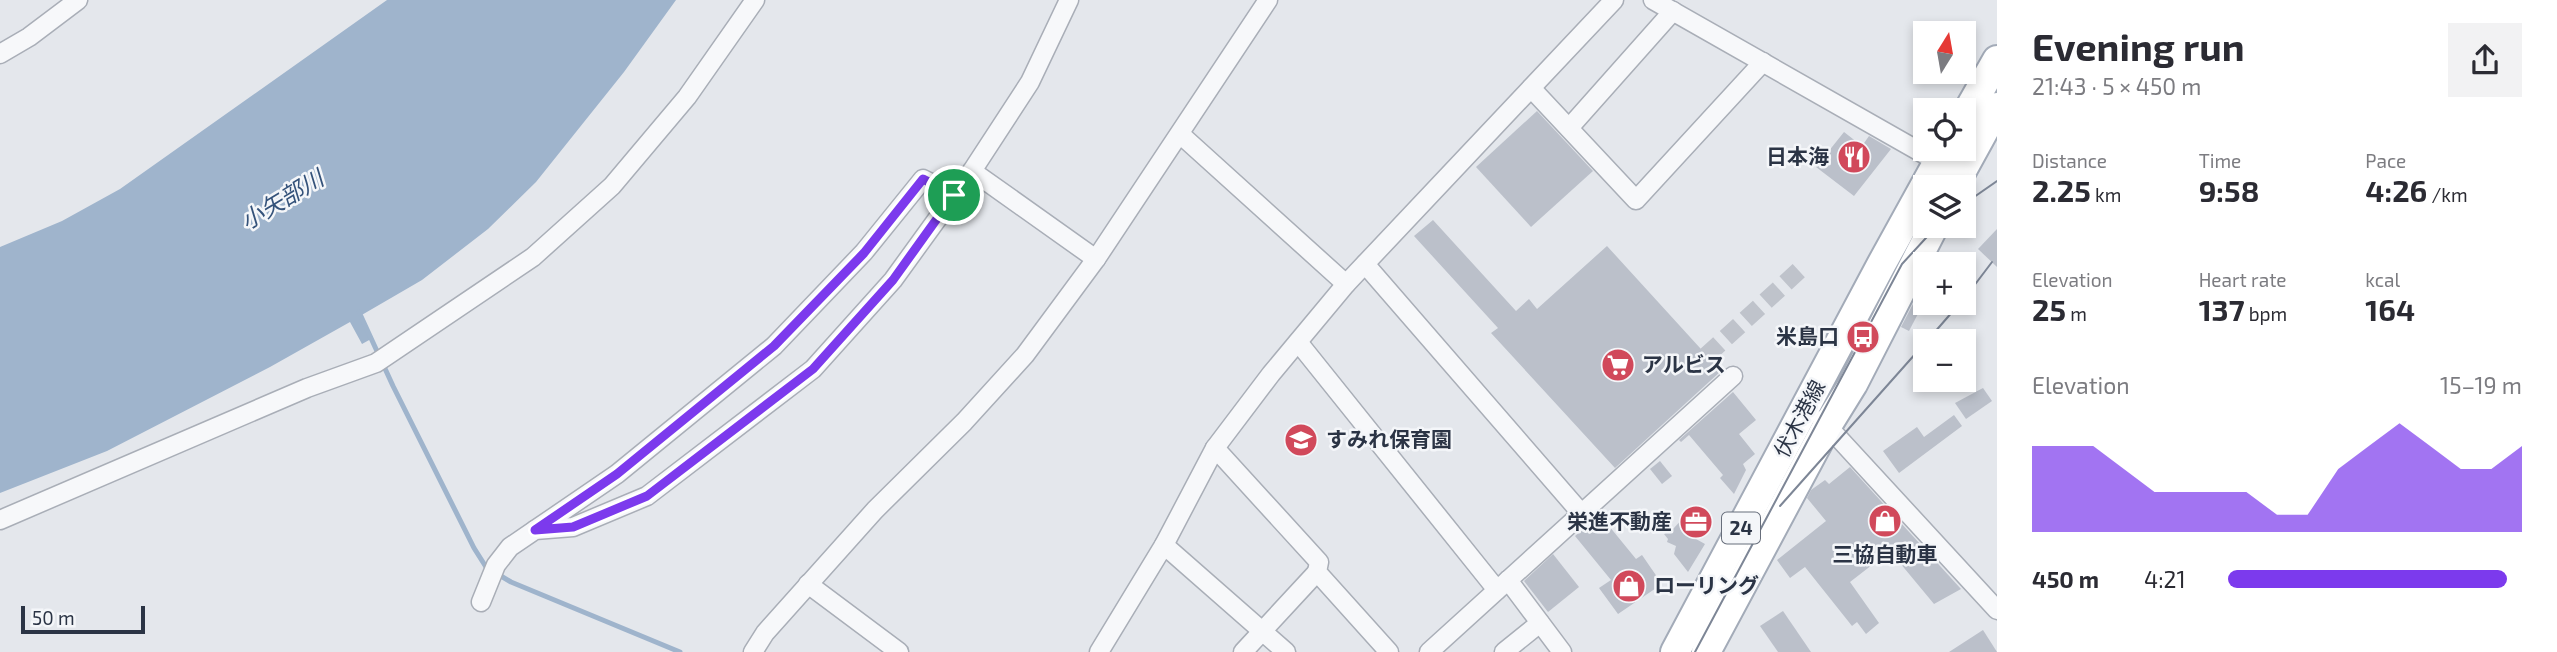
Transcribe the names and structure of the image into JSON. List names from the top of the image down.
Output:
{
  "streets": {
    "main road": ["伏木港線", "24"]
  },
  "water": ["小矢部川"],
  "places": {
    "restaurant": ["日本海"],
    "bus stop": ["米島口"],
    "supermarket": ["アルビス"],
    "school or university": ["すみれ保育園"],
    "shop": ["三協自動車", "ローリング"],
    "office": ["栄進不動産"]
  },
  "scale_bar": "50 m",
  "north": "top",
  "page": {
    "heading": ["Evening run", "21:43 · 5 × 450 m"],
    "map_buttons": ["+", "−"],
    "stats": [
      ["Distance", "2.25 km"],
      ["Time", "9:58"],
      ["Pace", "4:26 /km"],
      ["Elevation", "25 m"],
      ["Heart rate", "137 bpm"],
      ["kcal", "164"]
    ],
    "chart": ["Elevation", "15–19 m"],
    "list": [
      {
        "name": "450 m",
        "note": "4:21"
      }
    ],
    "scale": "50 m"
  }
}
